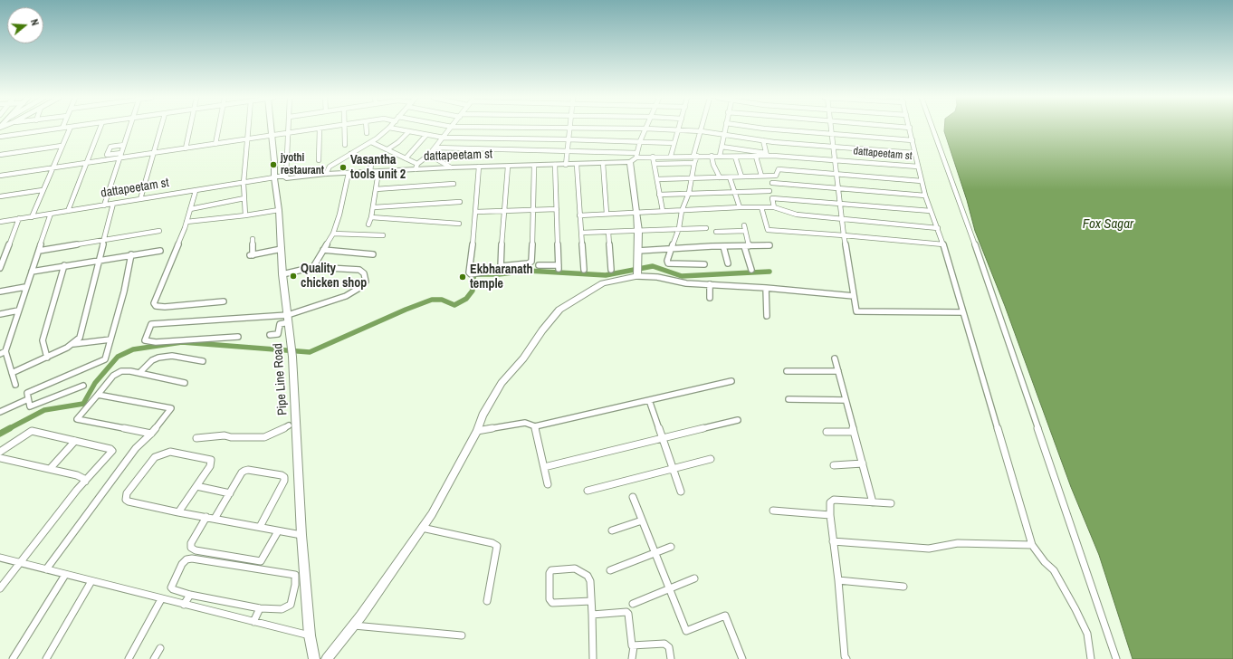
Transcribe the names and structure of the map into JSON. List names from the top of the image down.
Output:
{
  "streets": {
    "street": ["dattapeetam st", "Pipe Line Road"]
  },
  "crossings": [
    ["dattapeetam st", "Pipe Line Road"]
  ],
  "water": ["Fox Sagar"],
  "places": [
    "jyothi restaurant",
    "Vasantha tools unit 2",
    "Quality chicken shop",
    "Ekbharanath temple"
  ],
  "north": "right"
}
